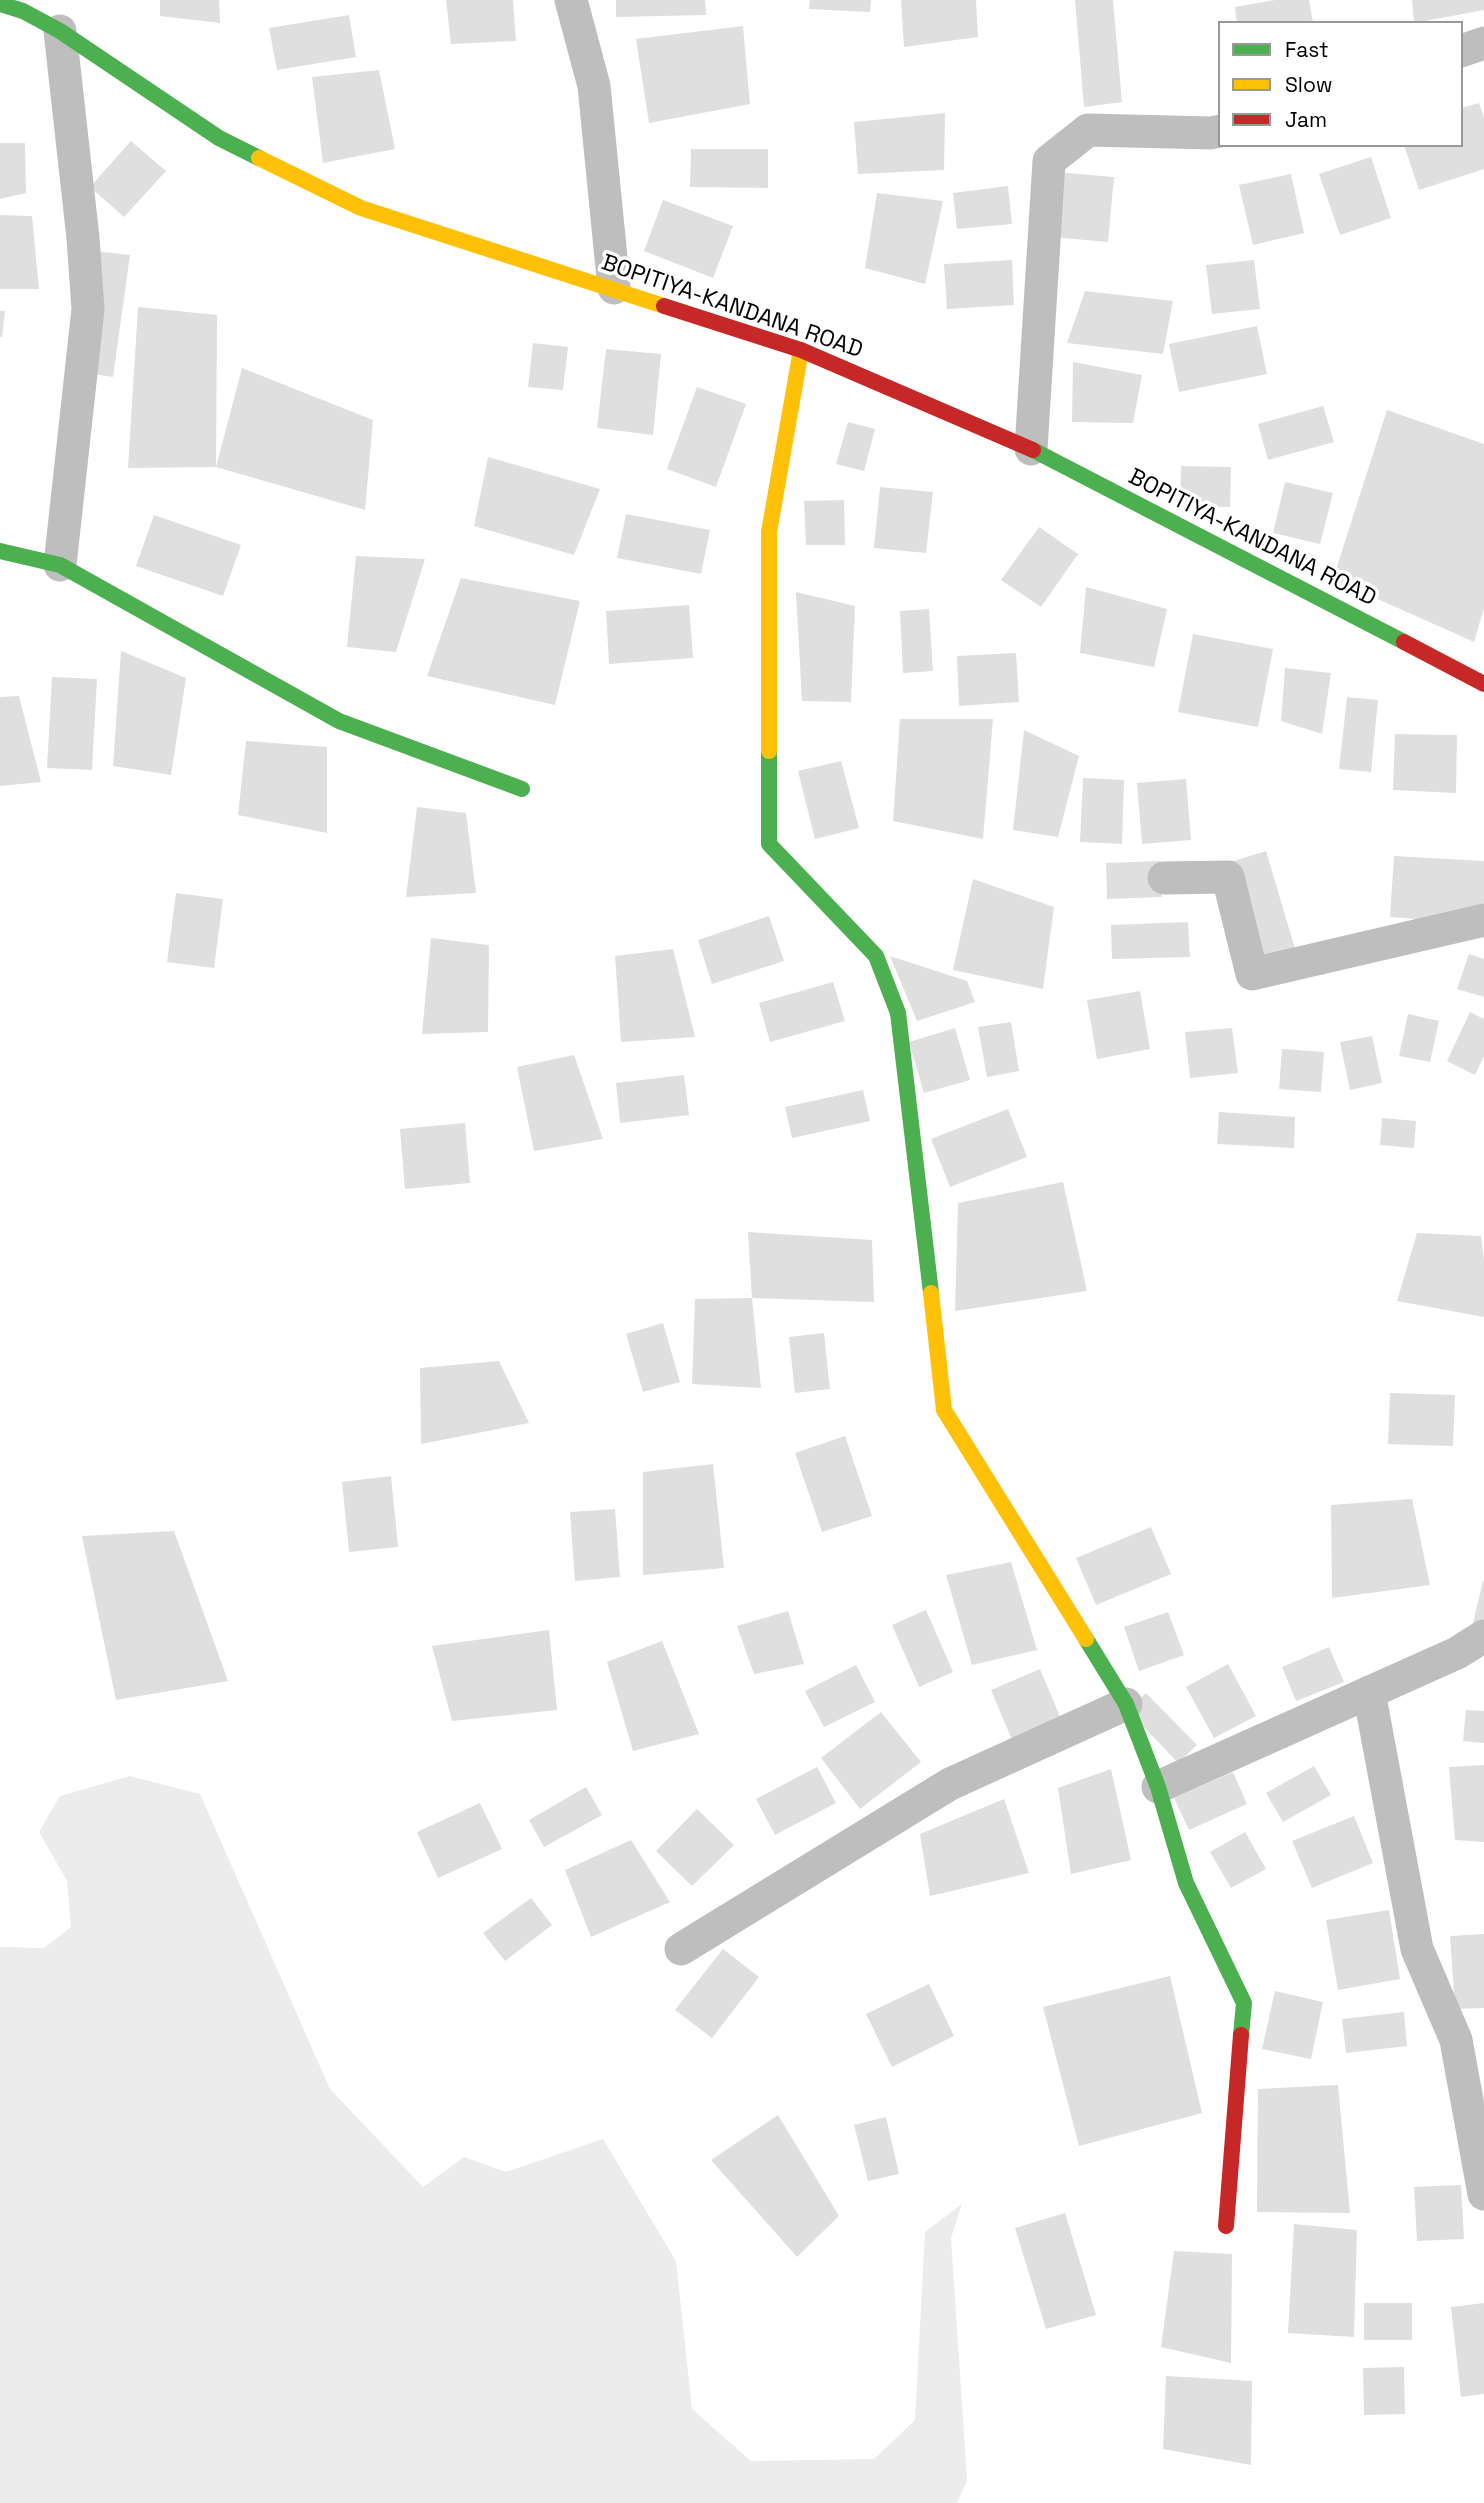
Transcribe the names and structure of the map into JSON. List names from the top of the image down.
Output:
{
  "streets": {
    "street": ["BOPITIYA-KANDANA ROAD"]
  },
  "legend": ["Fast", "Slow", "Jam"]
}
